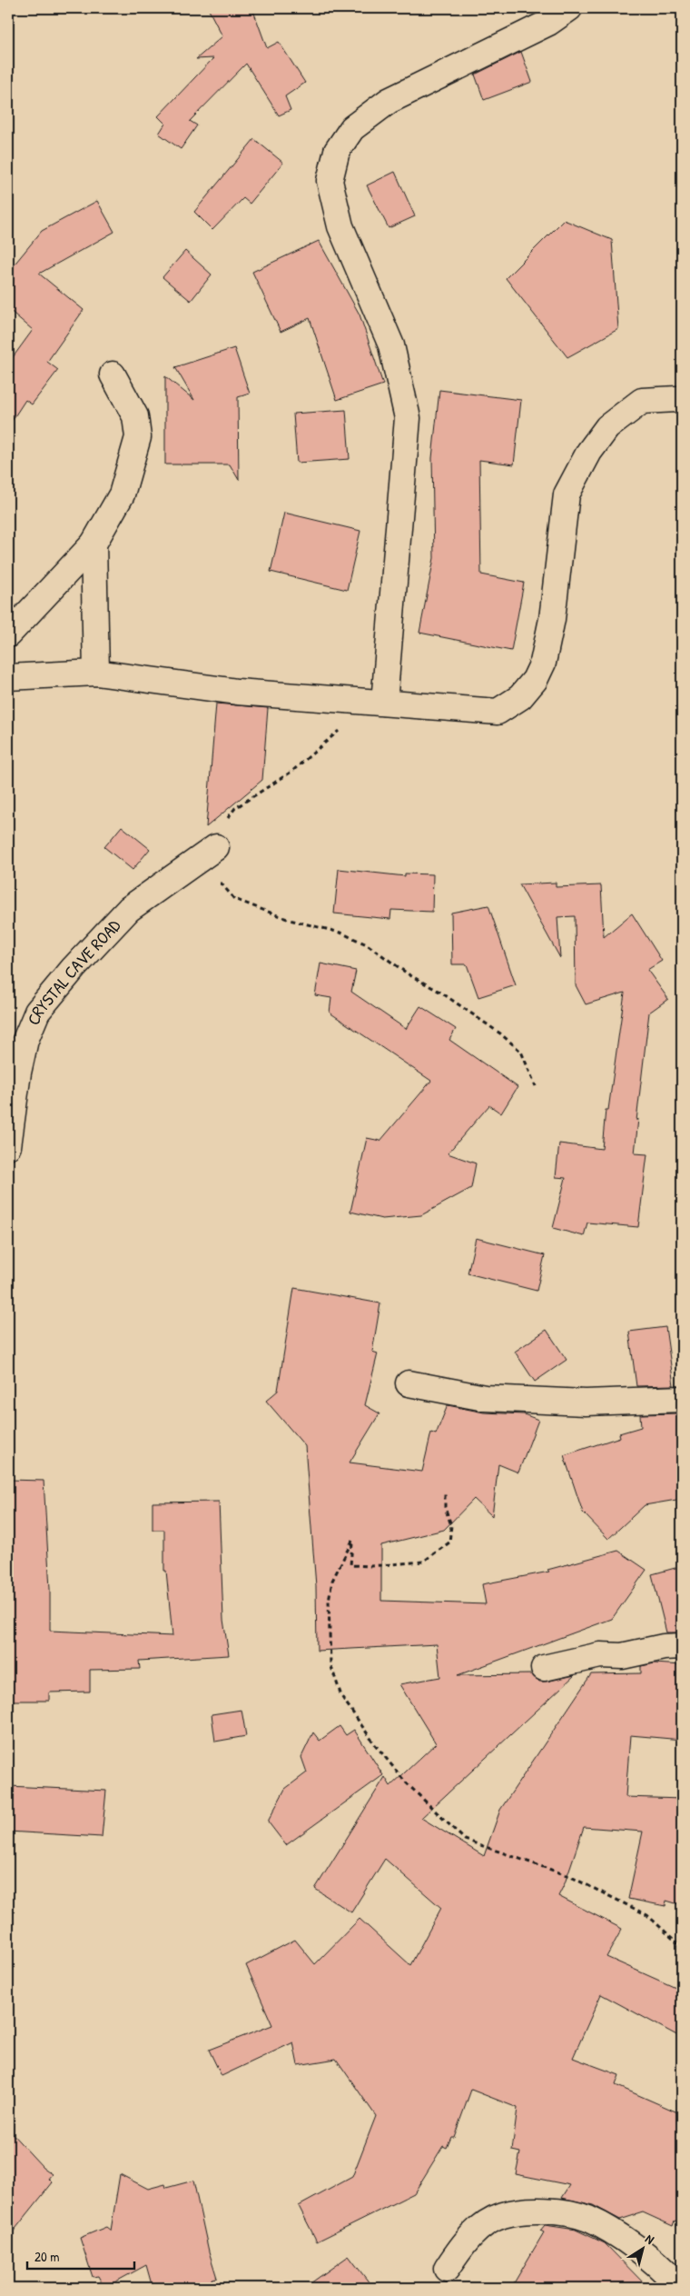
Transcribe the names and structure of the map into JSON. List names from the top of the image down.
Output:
{
  "streets": {
    "street": ["CRYSTAL CAVE ROAD"]
  },
  "scale_bar": "20 m",
  "north": "top right"
}
